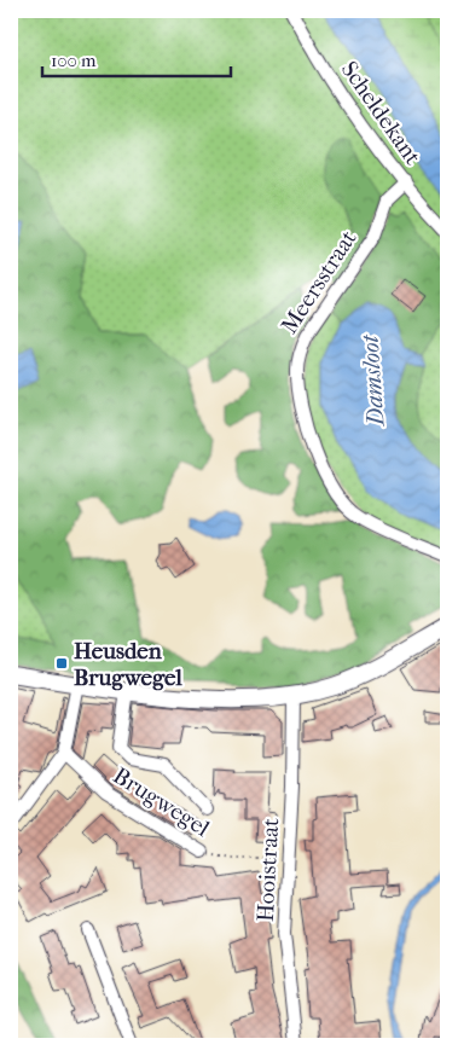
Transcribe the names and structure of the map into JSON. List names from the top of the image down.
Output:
{
  "streets": {
    "street": [
      "Scheldekant",
      "Meersstraat",
      "Brugwegel",
      "Hooistraat"
    ]
  },
  "crossings": [
    ["Scheldekant", "Meersstraat"],
    ["Brugwegel", "Hooistraat"]
  ],
  "water": ["Damsloot"],
  "places": {
    "transit": ["Heusden Brugwegel"]
  },
  "scale_bar": "100 m"
}
